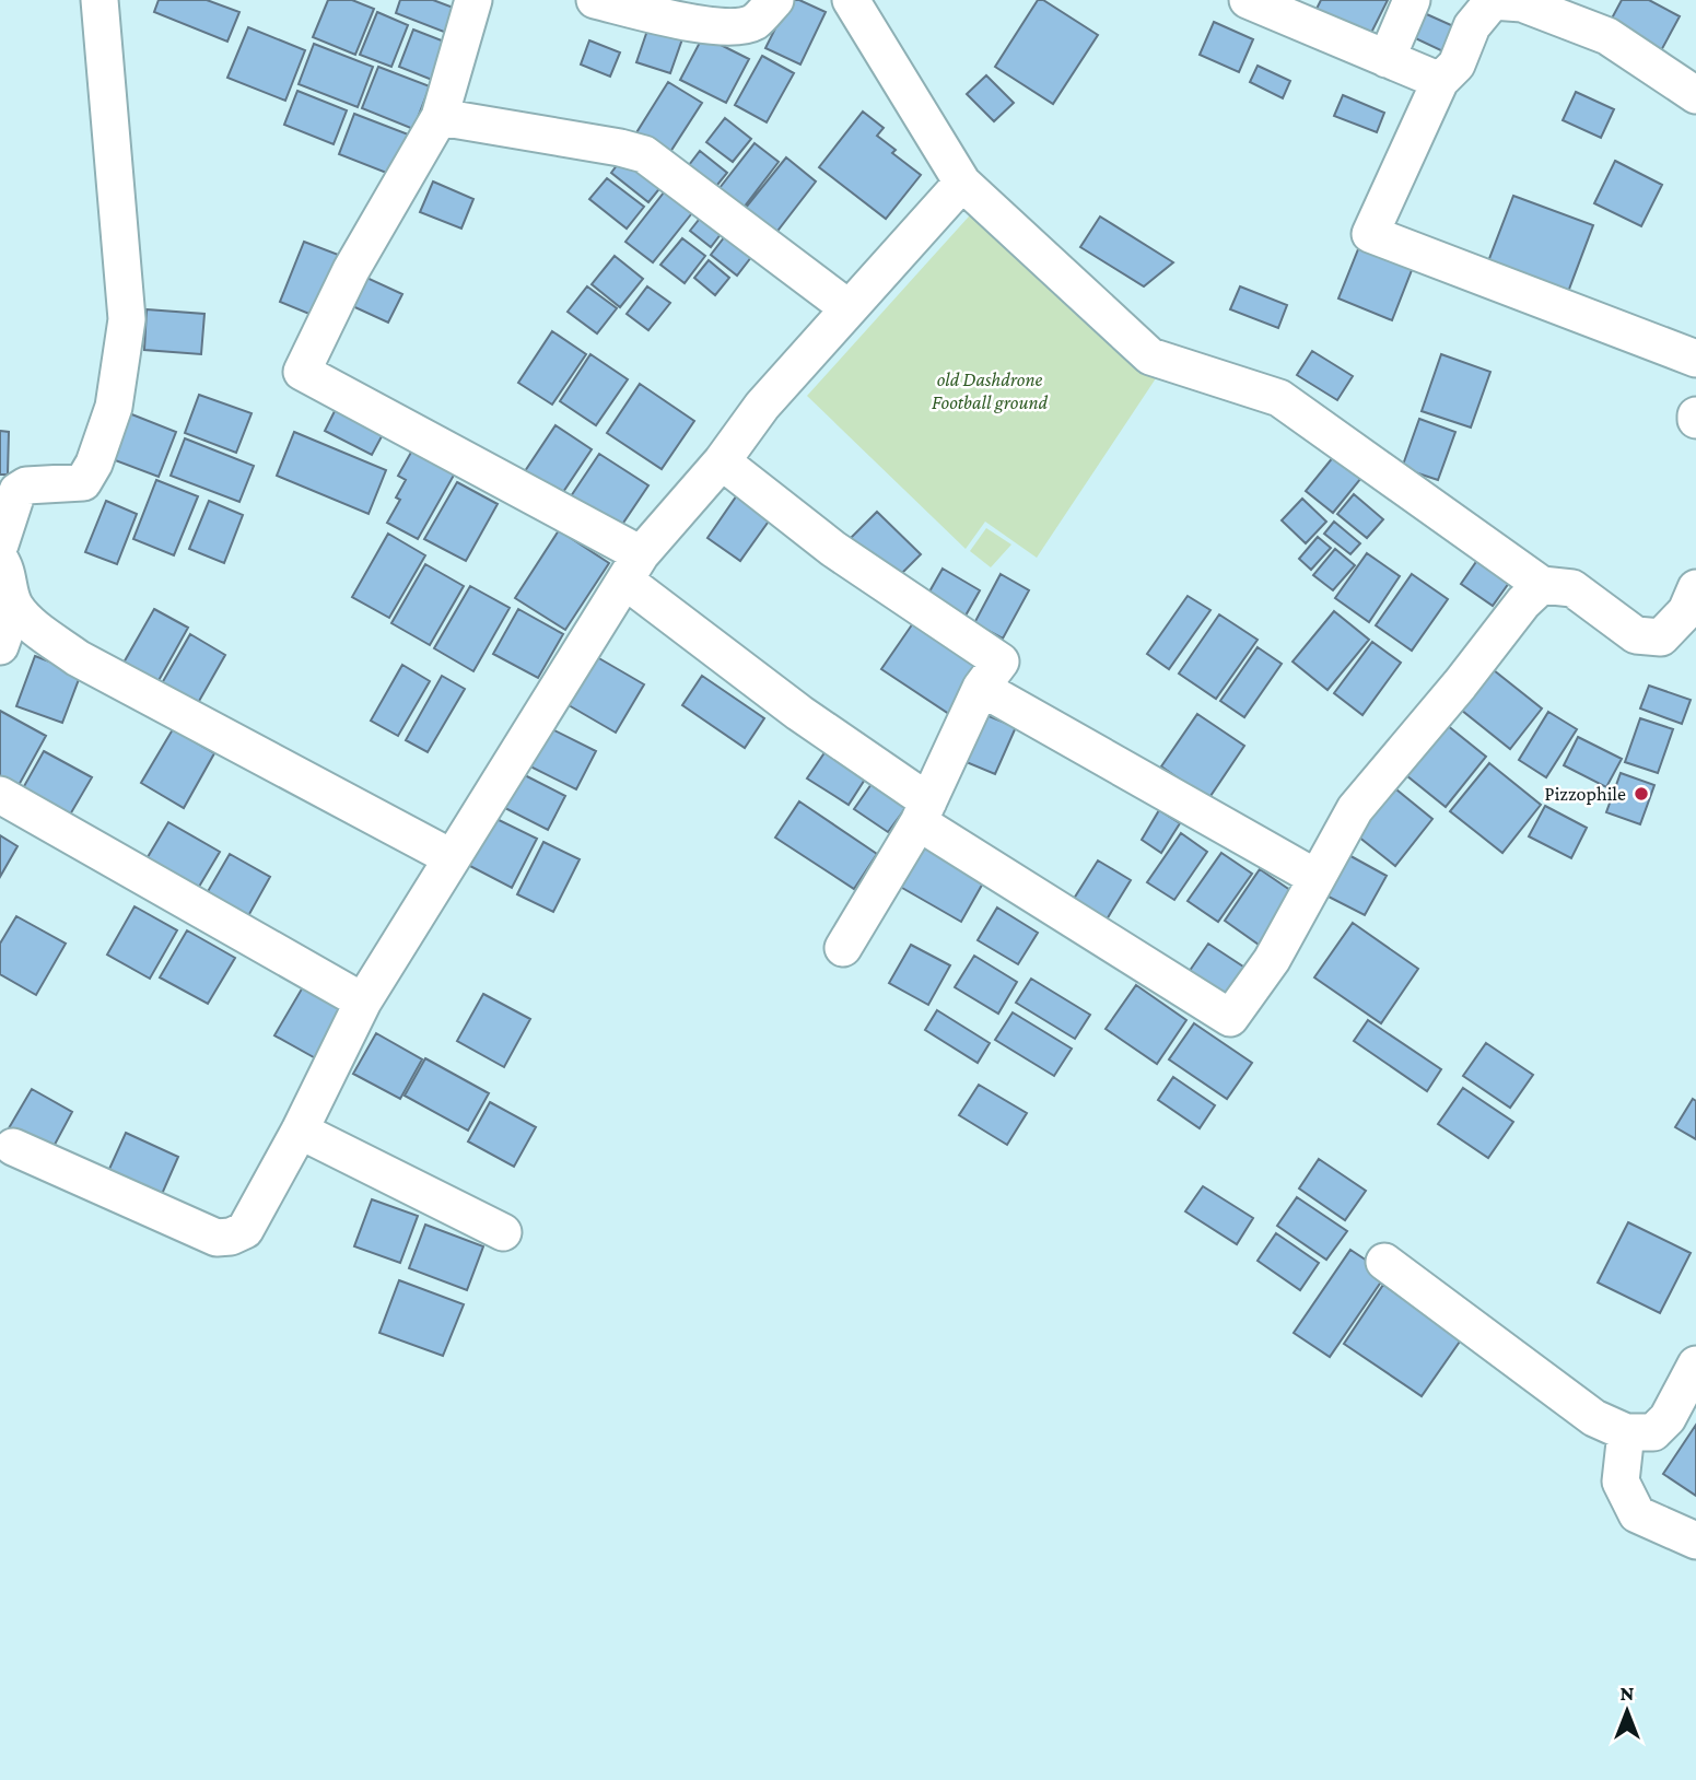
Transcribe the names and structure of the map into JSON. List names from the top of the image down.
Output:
{
  "parks": ["old Dashdrone Football ground"],
  "places": ["Pizzophile"],
  "north": "top"
}
